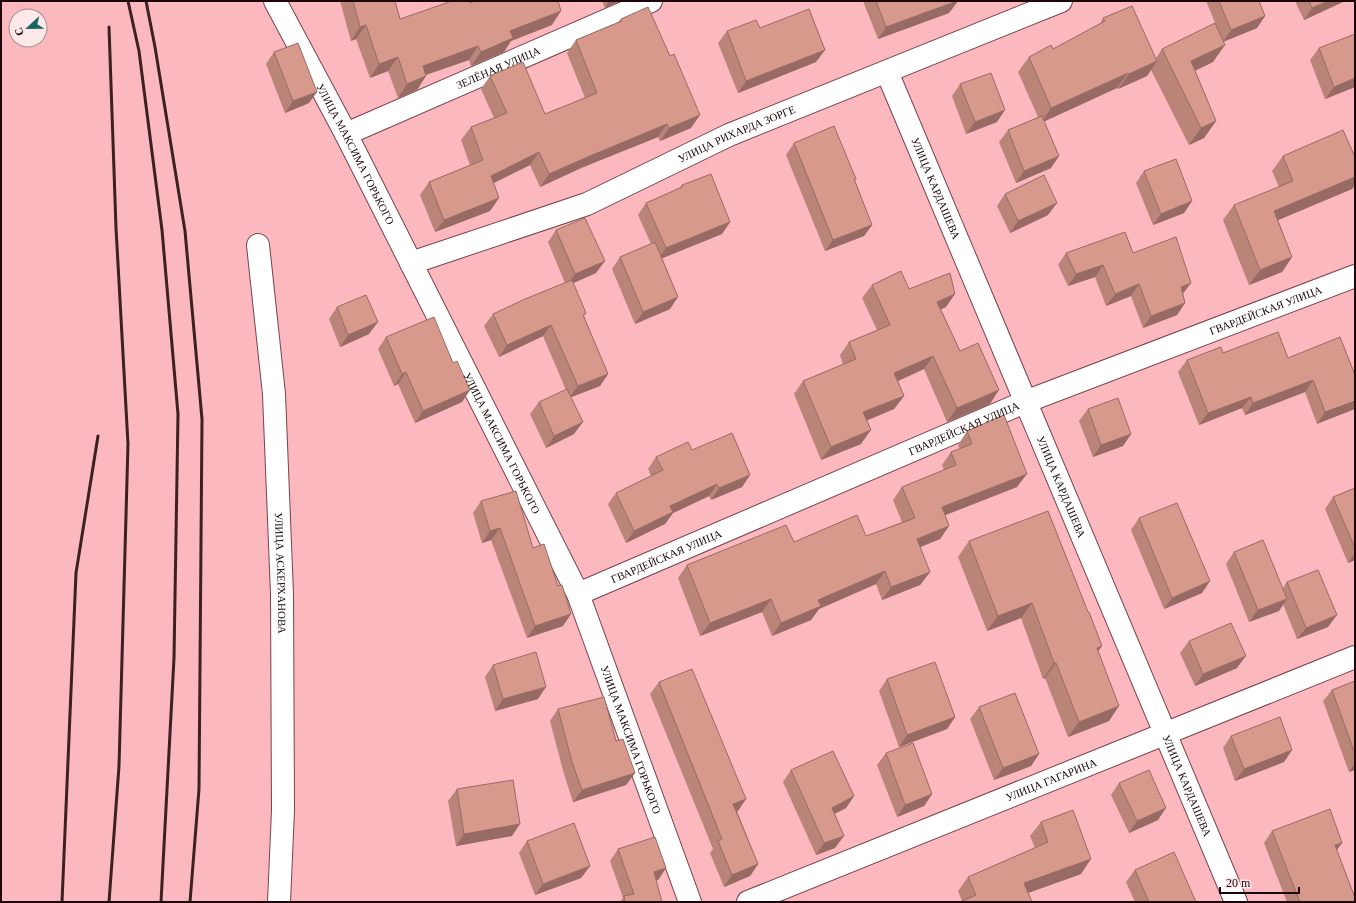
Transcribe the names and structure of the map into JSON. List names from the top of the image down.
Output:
{
  "streets": {
    "street": [
      "ЗЕЛЁНАЯ УЛИЦА",
      "УЛИЦА РИХАРДА ЗОРГЕ",
      "УЛИЦА МАКСИМА ГОРЬКОГО",
      "УЛИЦА КАРДАШЕВА",
      "ГВАРДЕЙСКАЯ УЛИЦА",
      "УЛИЦА АСКЕРХАНОВА",
      "УЛИЦА ГАГАРИНА"
    ]
  },
  "crossings": [
    ["ЗЕЛЁНАЯ УЛИЦА", "УЛИЦА МАКСИМА ГОРЬКОГО"],
    ["УЛИЦА РИХАРДА ЗОРГЕ", "УЛИЦА МАКСИМА ГОРЬКОГО"],
    ["УЛИЦА РИХАРДА ЗОРГЕ", "УЛИЦА КАРДАШЕВА"],
    ["УЛИЦА МАКСИМА ГОРЬКОГО", "ГВАРДЕЙСКАЯ УЛИЦА"],
    ["УЛИЦА КАРДАШЕВА", "ГВАРДЕЙСКАЯ УЛИЦА"],
    ["УЛИЦА КАРДАШЕВА", "УЛИЦА ГАГАРИНА"]
  ],
  "scale_bar": "20 m",
  "north": "left"
}
